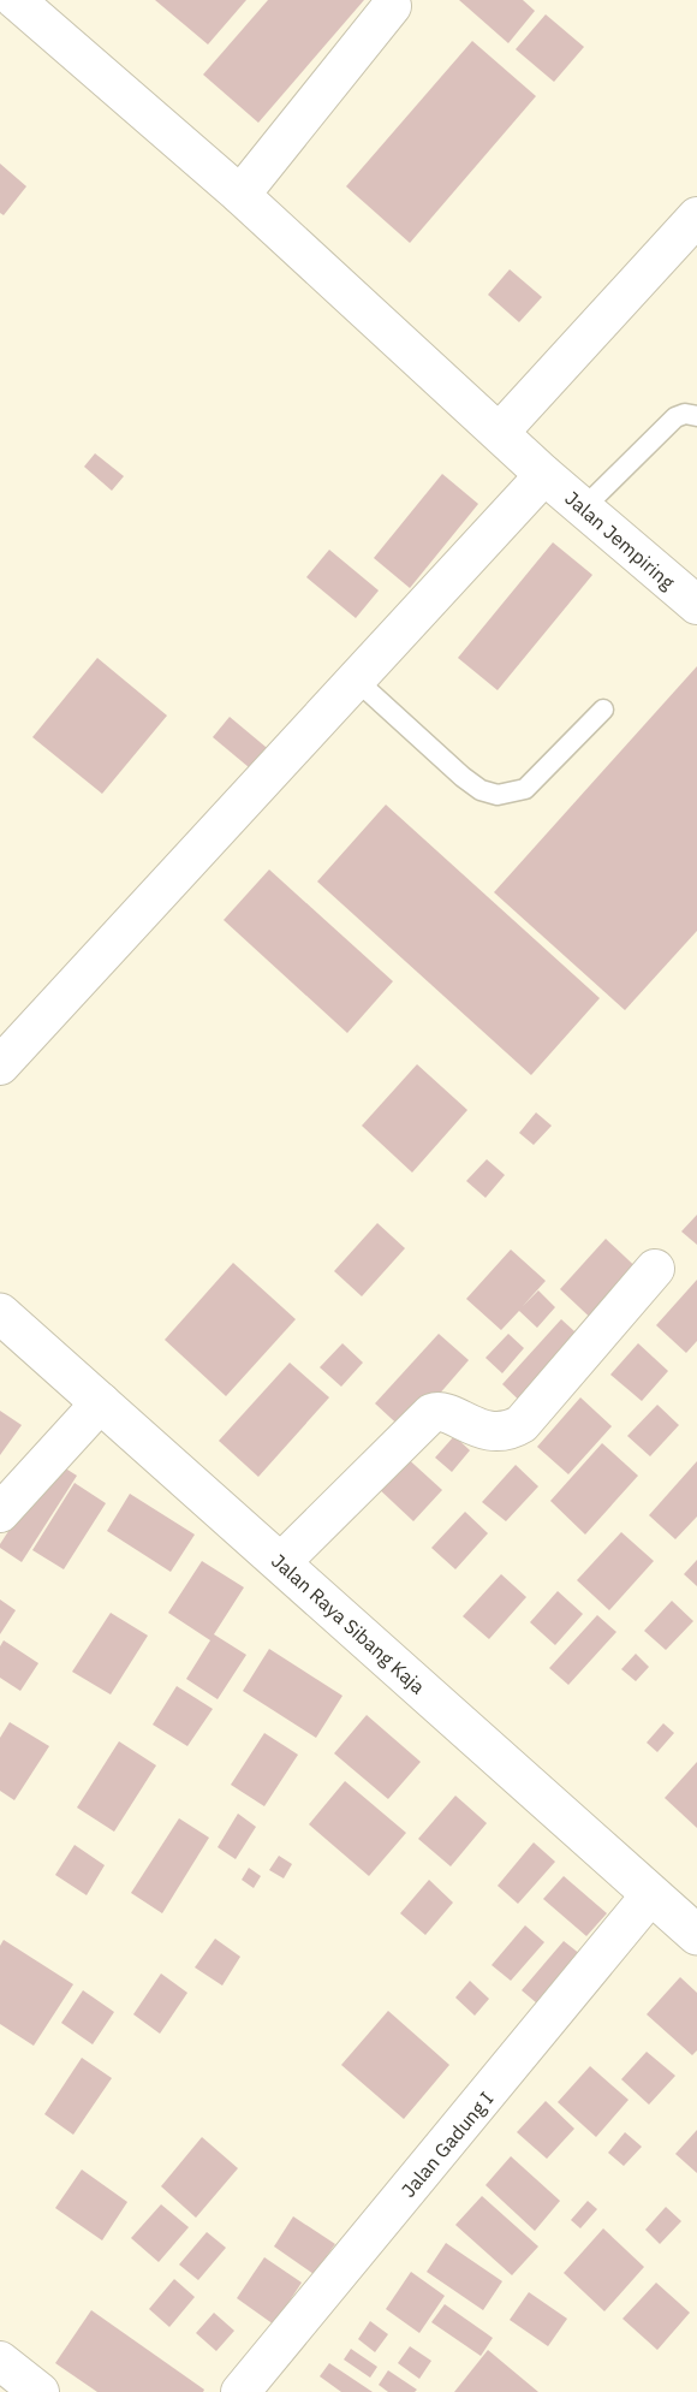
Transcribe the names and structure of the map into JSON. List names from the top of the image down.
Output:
{
  "streets": {
    "main road": ["Jalan Raya Sibang Kaja"],
    "street": ["Jalan Jempiring", "Jalan Gadung I"]
  },
  "crossings": [
    ["Jalan Raya Sibang Kaja", "Jalan Gadung I"]
  ]
}
